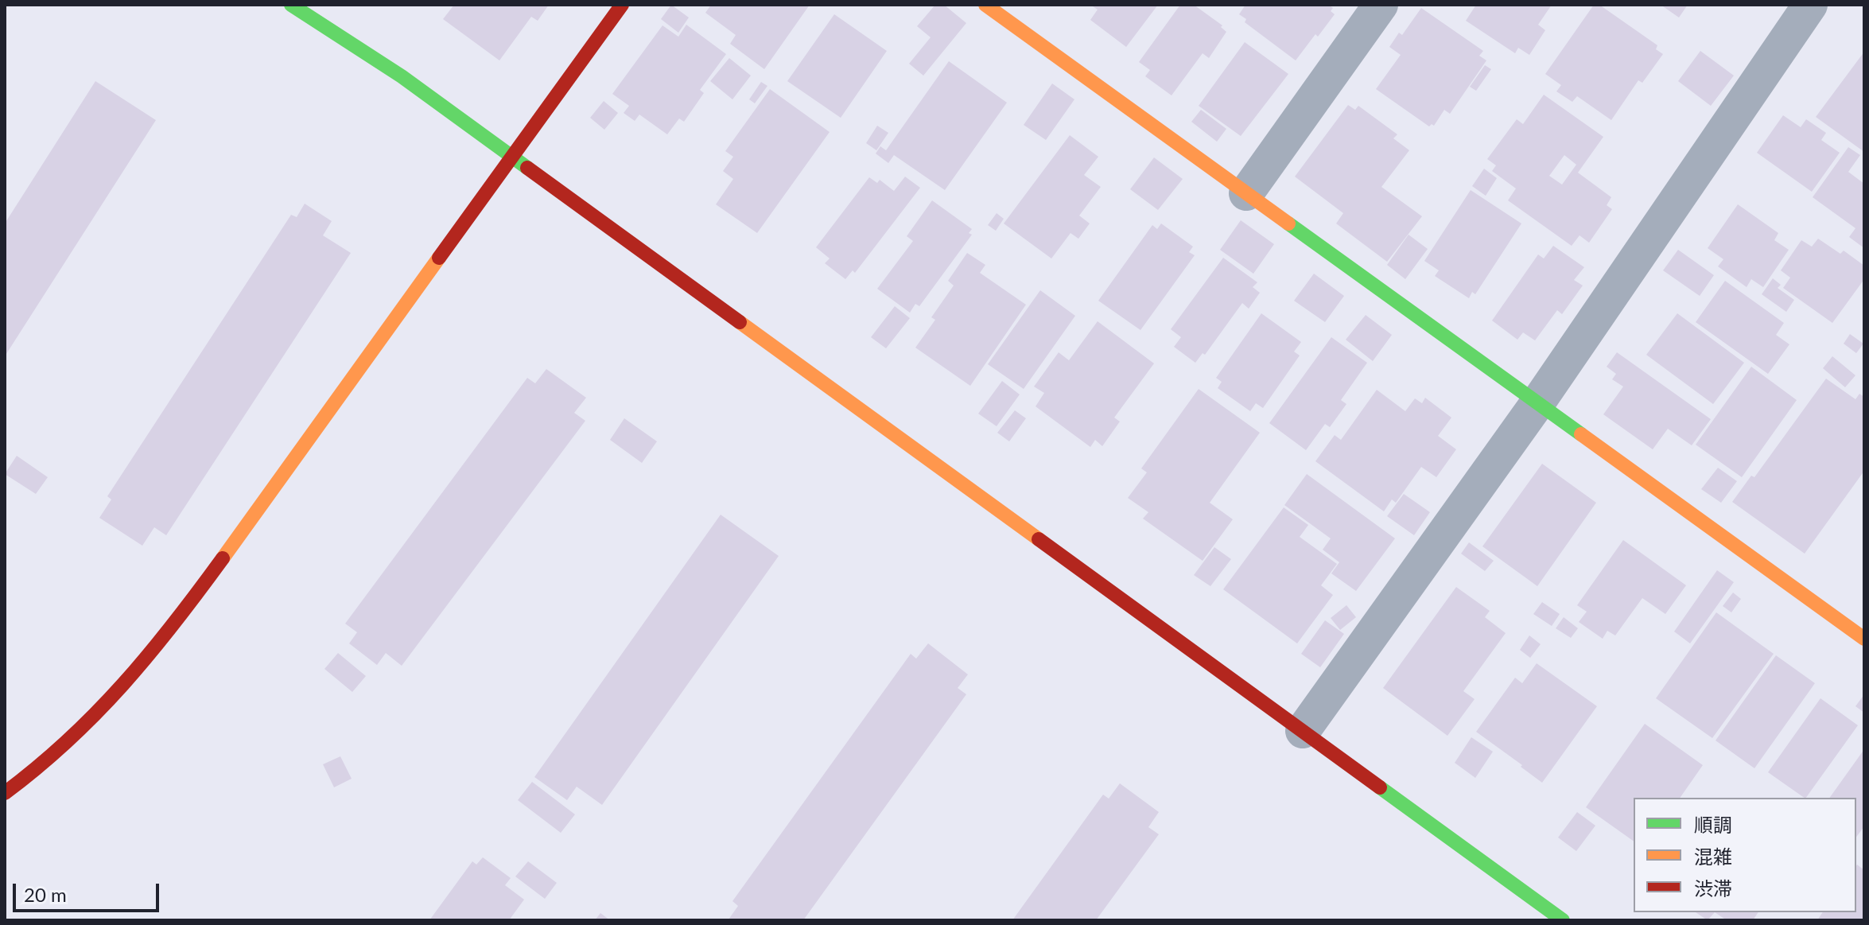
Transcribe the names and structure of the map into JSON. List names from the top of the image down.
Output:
{
  "legend": ["順調", "混雑", "渋滞"],
  "scale_bar": "20 m"
}
